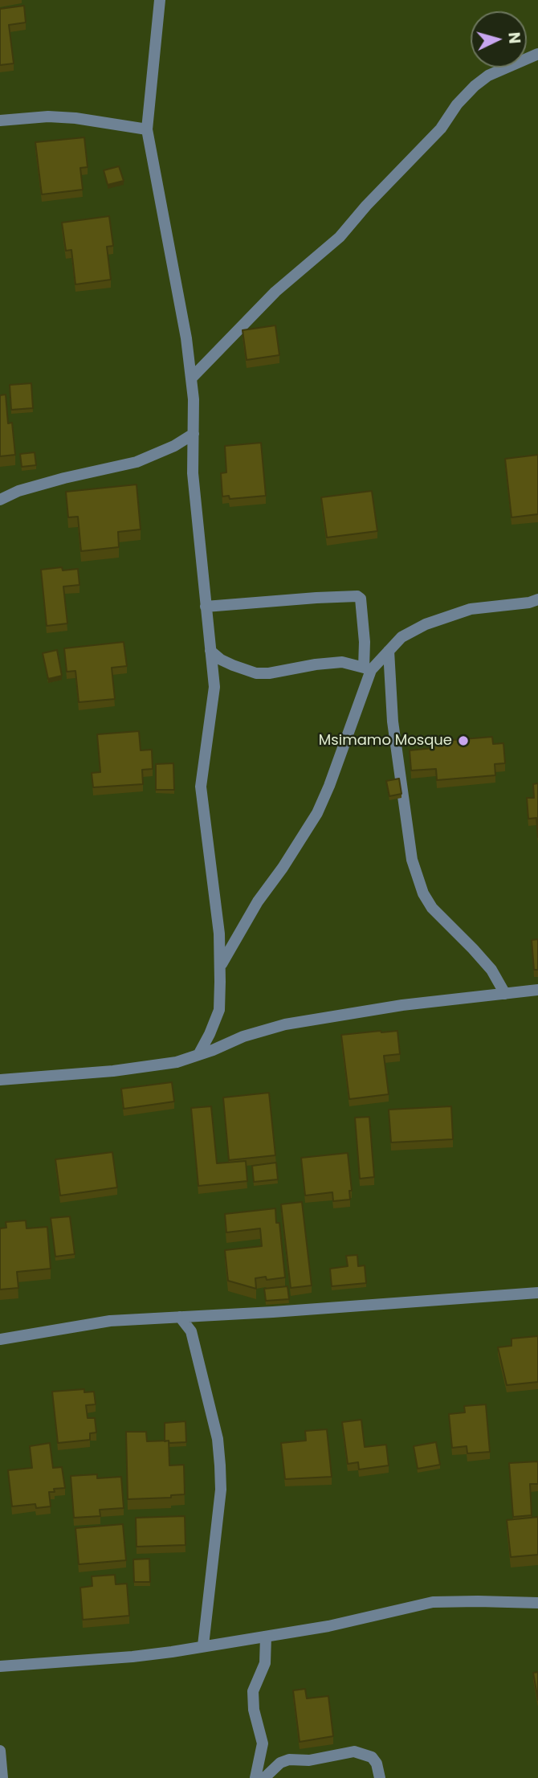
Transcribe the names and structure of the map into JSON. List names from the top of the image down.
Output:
{
  "places": ["Msimamo Mosque"],
  "north": "right"
}
